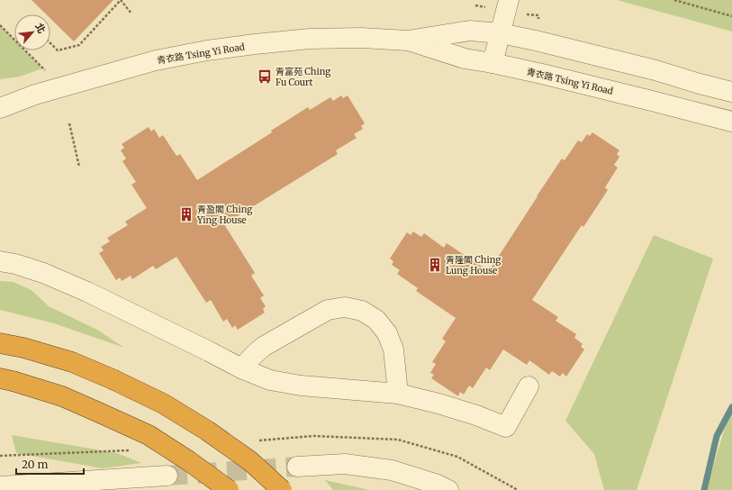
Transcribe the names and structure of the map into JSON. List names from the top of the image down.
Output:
{
  "streets": {
    "street": ["青衣路 Tsing Yi Road"]
  },
  "places": {
    "bus stop": ["青富苑 Ching Fu Court"],
    "building": ["青盈閣 Ching Ying House", "青隆閣 Ching Lung House"]
  },
  "scale_bar": "20 m",
  "north": "top right"
}
